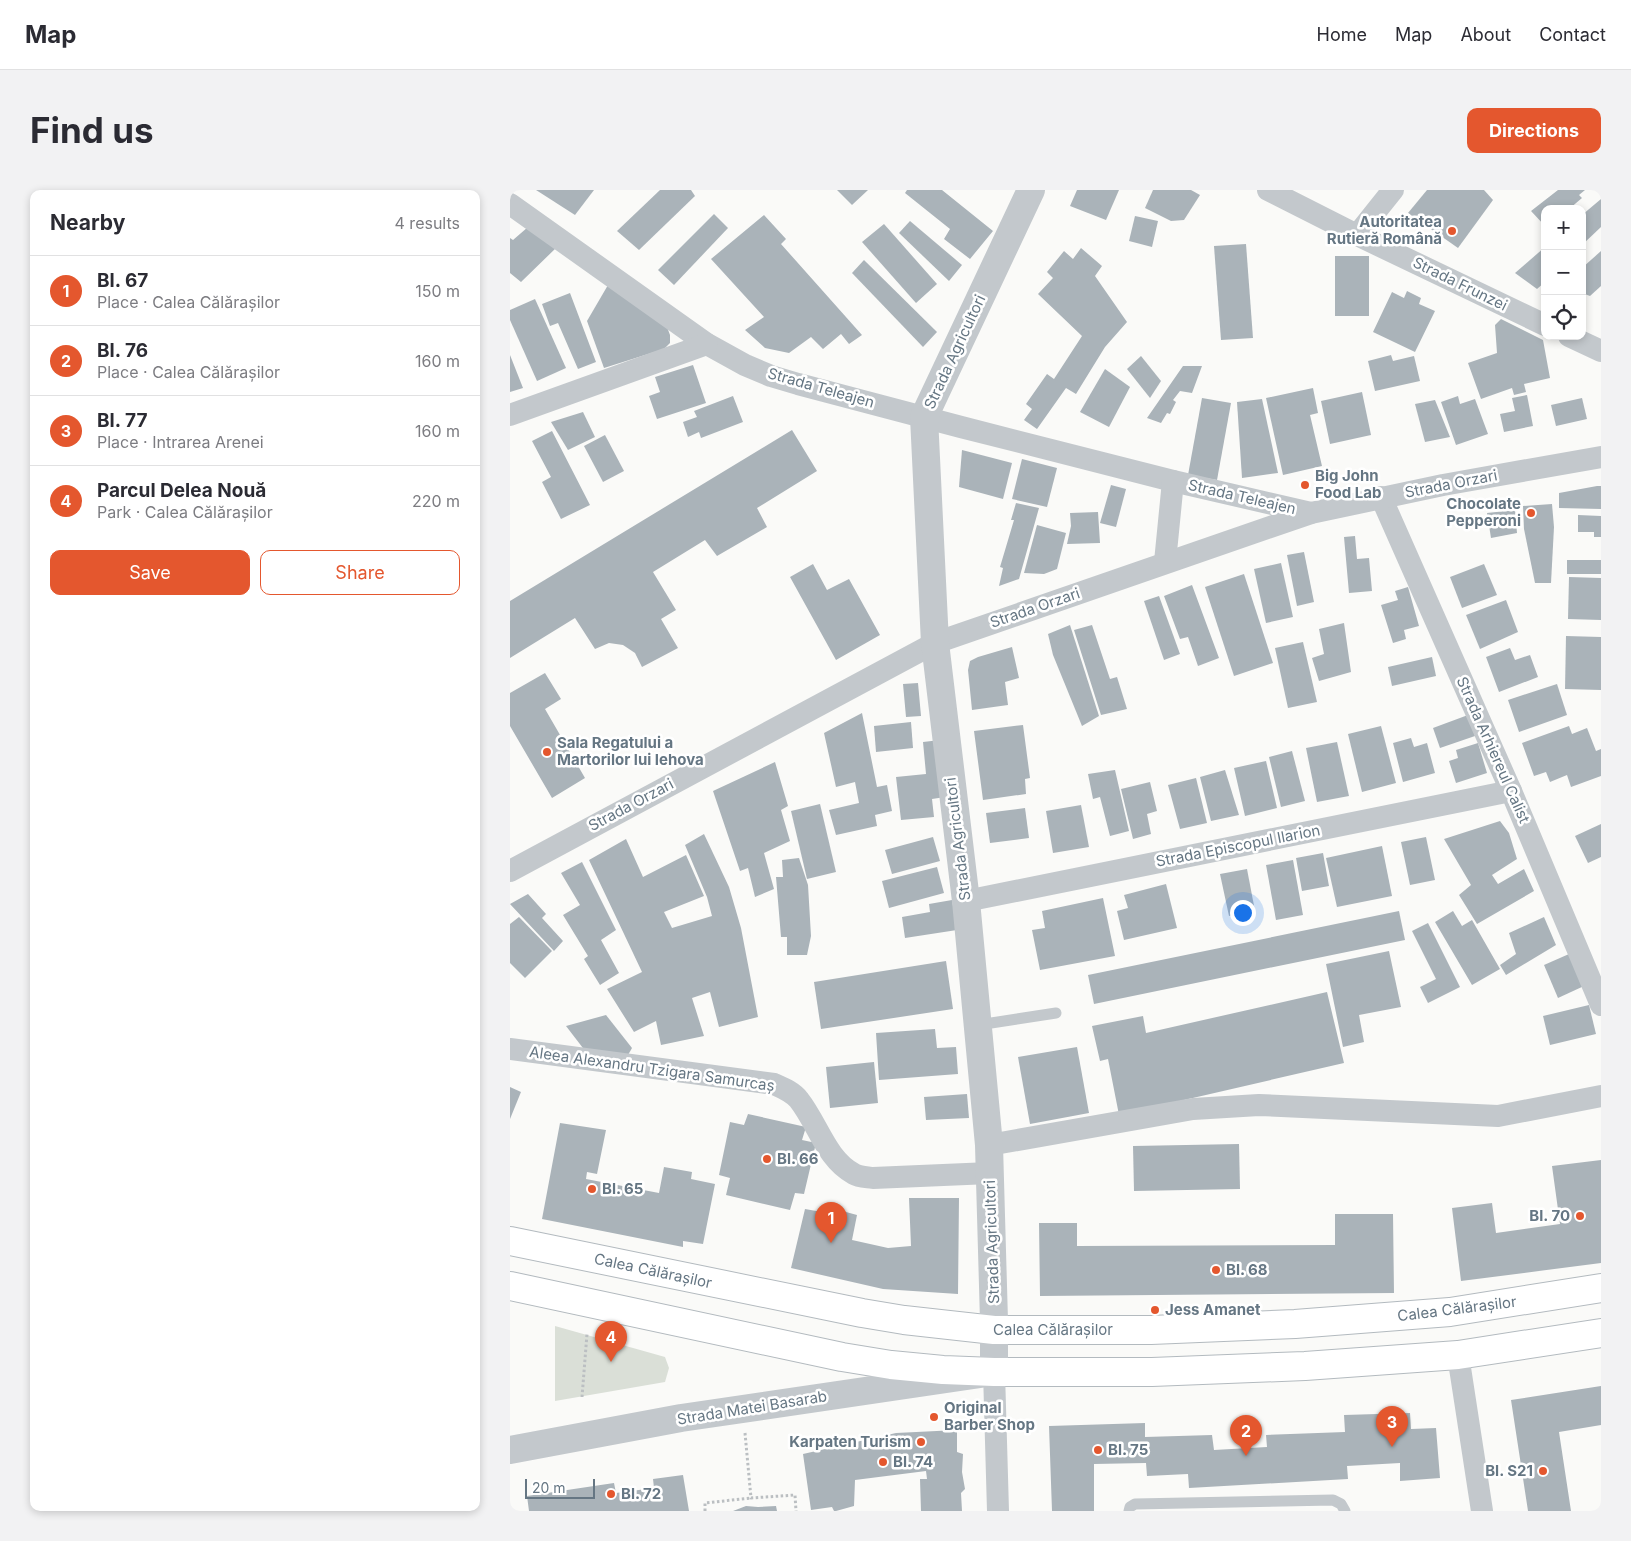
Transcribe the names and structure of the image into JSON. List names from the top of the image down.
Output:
{
  "streets": {
    "main road": ["Calea Călărașilor"],
    "street": [
      "Strada Frunzei",
      "Strada Agricultori",
      "Strada Teleajen",
      "Strada Orzari",
      "Strada Arhiereul Calist",
      "Strada Episcopul Ilarion",
      "Aleea Alexandru Tzigara Samurcaș",
      "Strada Matei Basarab"
    ]
  },
  "crossings": [
    ["Strada Agricultori", "Strada Teleajen"],
    ["Strada Agricultori", "Strada Orzari"],
    ["Strada Agricultori", "Strada Episcopul Ilarion"],
    ["Strada Agricultori", "Aleea Alexandru Tzigara Samurcaș"],
    ["Strada Agricultori", "Calea Călărașilor"],
    ["Strada Agricultori", "Strada Matei Basarab"],
    ["Strada Teleajen", "Strada Orzari"],
    ["Strada Orzari", "Strada Arhiereul Calist"],
    ["Strada Arhiereul Calist", "Strada Episcopul Ilarion"]
  ],
  "places": [
    "Autoritatea Rutieră Română",
    "Big John Food Lab",
    "Chocolate Pepperoni",
    "Sala Regatului a Martorilor lui Iehova",
    "Bl. 66",
    "Bl. 65",
    "Bl. 70",
    "Bl. 68",
    "Jess Amanet",
    "Original Barber Shop",
    "Karpaten Turism",
    "Bl. 75",
    "Bl. 74",
    "Bl. S21",
    "Bl. 72"
  ],
  "scale_bar": "20 m",
  "page": {
    "header": "Map",
    "nav": [
      "Home",
      "Map",
      "About",
      "Contact"
    ],
    "buttons": [
      "Directions",
      ["Save", "Share"]
    ],
    "title": "Find us",
    "heading": ["Nearby", "4 results"],
    "map_buttons": ["+", "−"],
    "list": [
      {
        "mark": "1",
        "name": "Bl. 67",
        "note": "Place · Calea Călărașilor",
        "value": "150 m"
      },
      {
        "mark": "2",
        "name": "Bl. 76",
        "note": "Place · Calea Călărașilor",
        "value": "160 m"
      },
      {
        "mark": "3",
        "name": "Bl. 77",
        "note": "Place · Intrarea Arenei",
        "value": "160 m"
      },
      {
        "mark": "4",
        "name": "Parcul Delea Nouă",
        "note": "Park · Calea Călărașilor",
        "value": "220 m"
      }
    ],
    "pins": [
      "1",
      "4",
      "3",
      "2"
    ],
    "scale": "20 m"
  }
}
